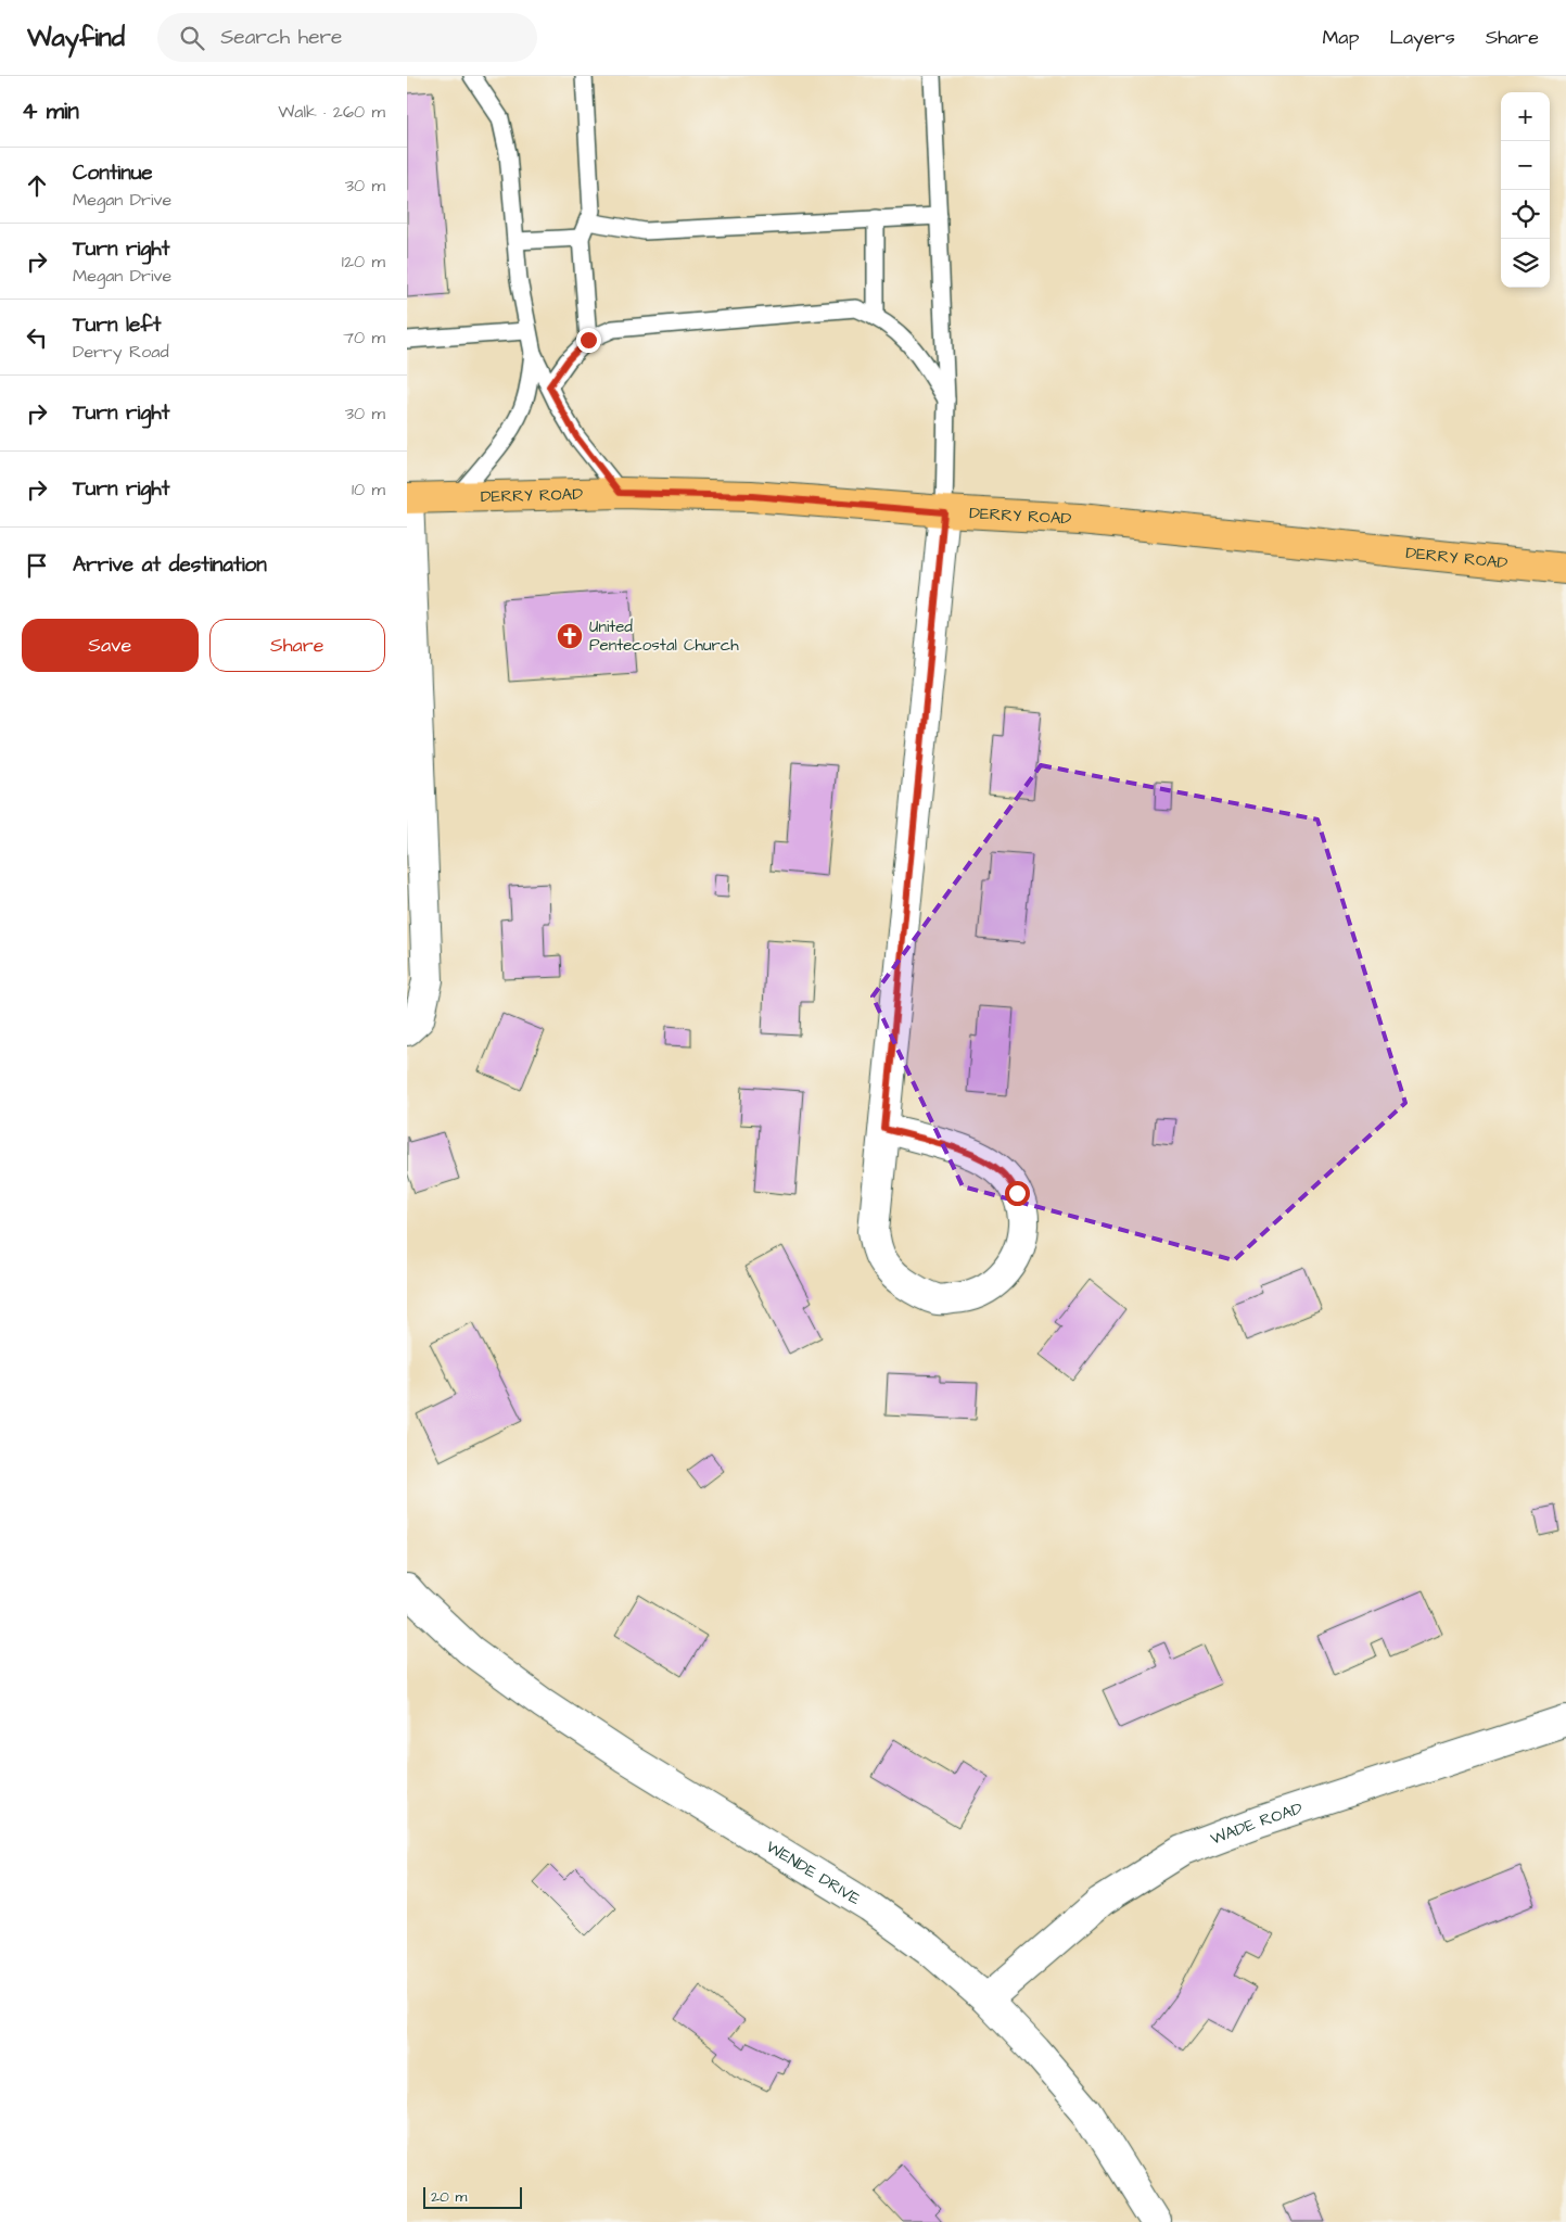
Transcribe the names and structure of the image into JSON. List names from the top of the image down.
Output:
{
  "streets": {
    "main road": ["DERRY ROAD"],
    "street": ["WADE ROAD", "WENDE DRIVE"]
  },
  "crossings": [
    ["WADE ROAD", "WENDE DRIVE"]
  ],
  "places": {
    "church": ["United Pentecostal Church"]
  },
  "scale_bar": "20 m",
  "page": {
    "header": "Wayfind",
    "search": "Search here",
    "nav": ["Map", "Layers", "Share"],
    "heading": ["4 min", "Walk · 260 m"],
    "map_buttons": ["+", "−"],
    "list": [
      ["Continue", "Megan Drive", "30 m"],
      ["Turn right", "Megan Drive", "120 m"],
      ["Turn left", "Derry Road", "70 m"],
      ["Turn right", "30 m"],
      ["Turn right", "10 m"],
      "Arrive at destination"
    ],
    "buttons": ["Save", "Share"],
    "scale": "20 m"
  }
}
